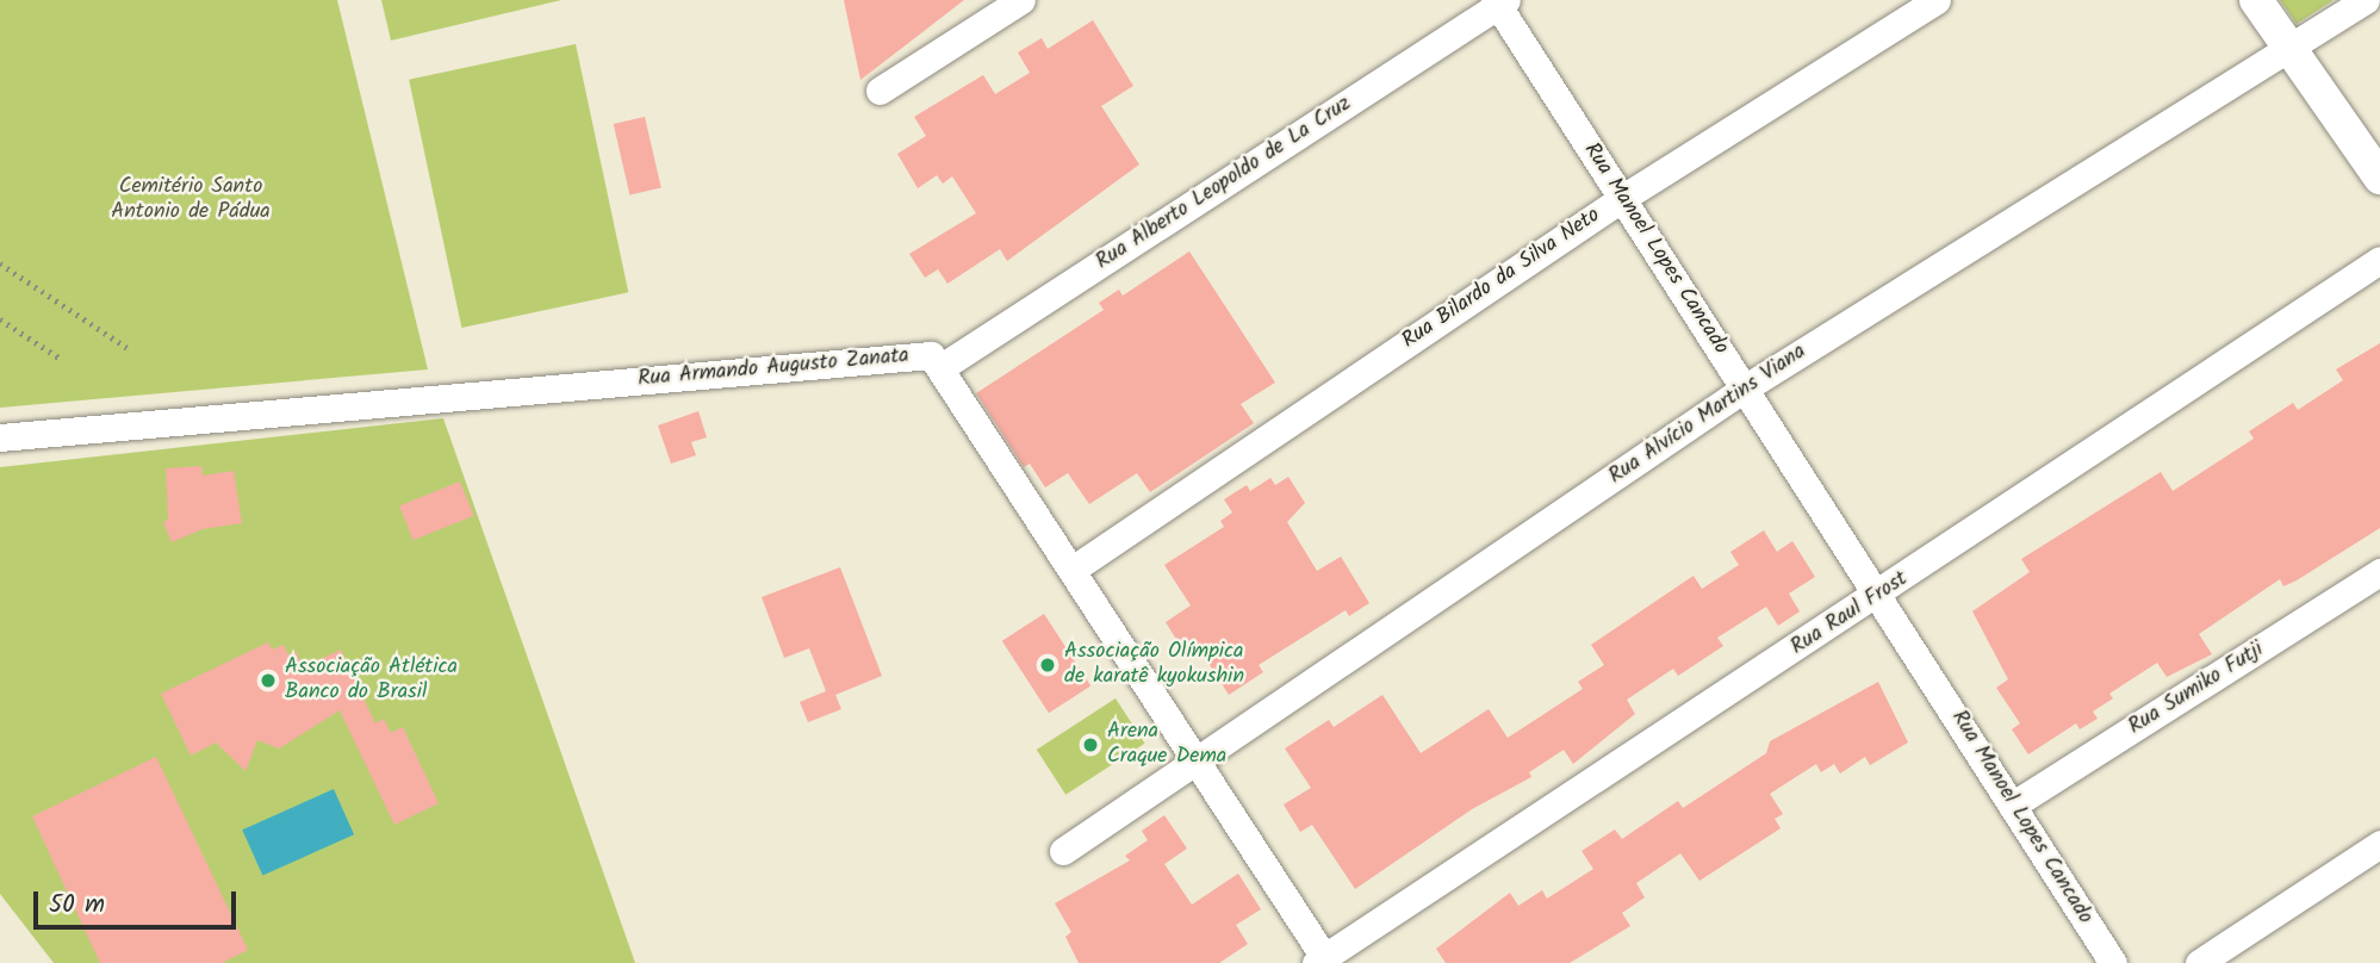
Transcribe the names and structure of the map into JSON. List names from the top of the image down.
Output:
{
  "streets": {
    "street": [
      "Rua Alberto Leopoldo de La Cruz",
      "Rua Manoel Lopes Cancado",
      "Rua Bilardo da Silva Neto",
      "Rua Armando Augusto Zanata",
      "Rua Alvício Martins Viana",
      "Rua Raul Frost",
      "Rua Sumiko Futji"
    ]
  },
  "crossings": [
    ["Rua Alberto Leopoldo de La Cruz", "Rua Manoel Lopes Cancado"],
    ["Rua Alberto Leopoldo de La Cruz", "Rua Armando Augusto Zanata"],
    ["Rua Manoel Lopes Cancado", "Rua Bilardo da Silva Neto"],
    ["Rua Manoel Lopes Cancado", "Rua Alvício Martins Viana"],
    ["Rua Manoel Lopes Cancado", "Rua Raul Frost"],
    ["Rua Manoel Lopes Cancado", "Rua Sumiko Futji"]
  ],
  "parks": ["Cemitério Santo Antonio de Pádua"],
  "places": ["Associação Olímpica de karatê kyokushin", "Associação Atlética Banco do Brasil", "Arena Craque Dema"],
  "scale_bar": "50 m"
}
